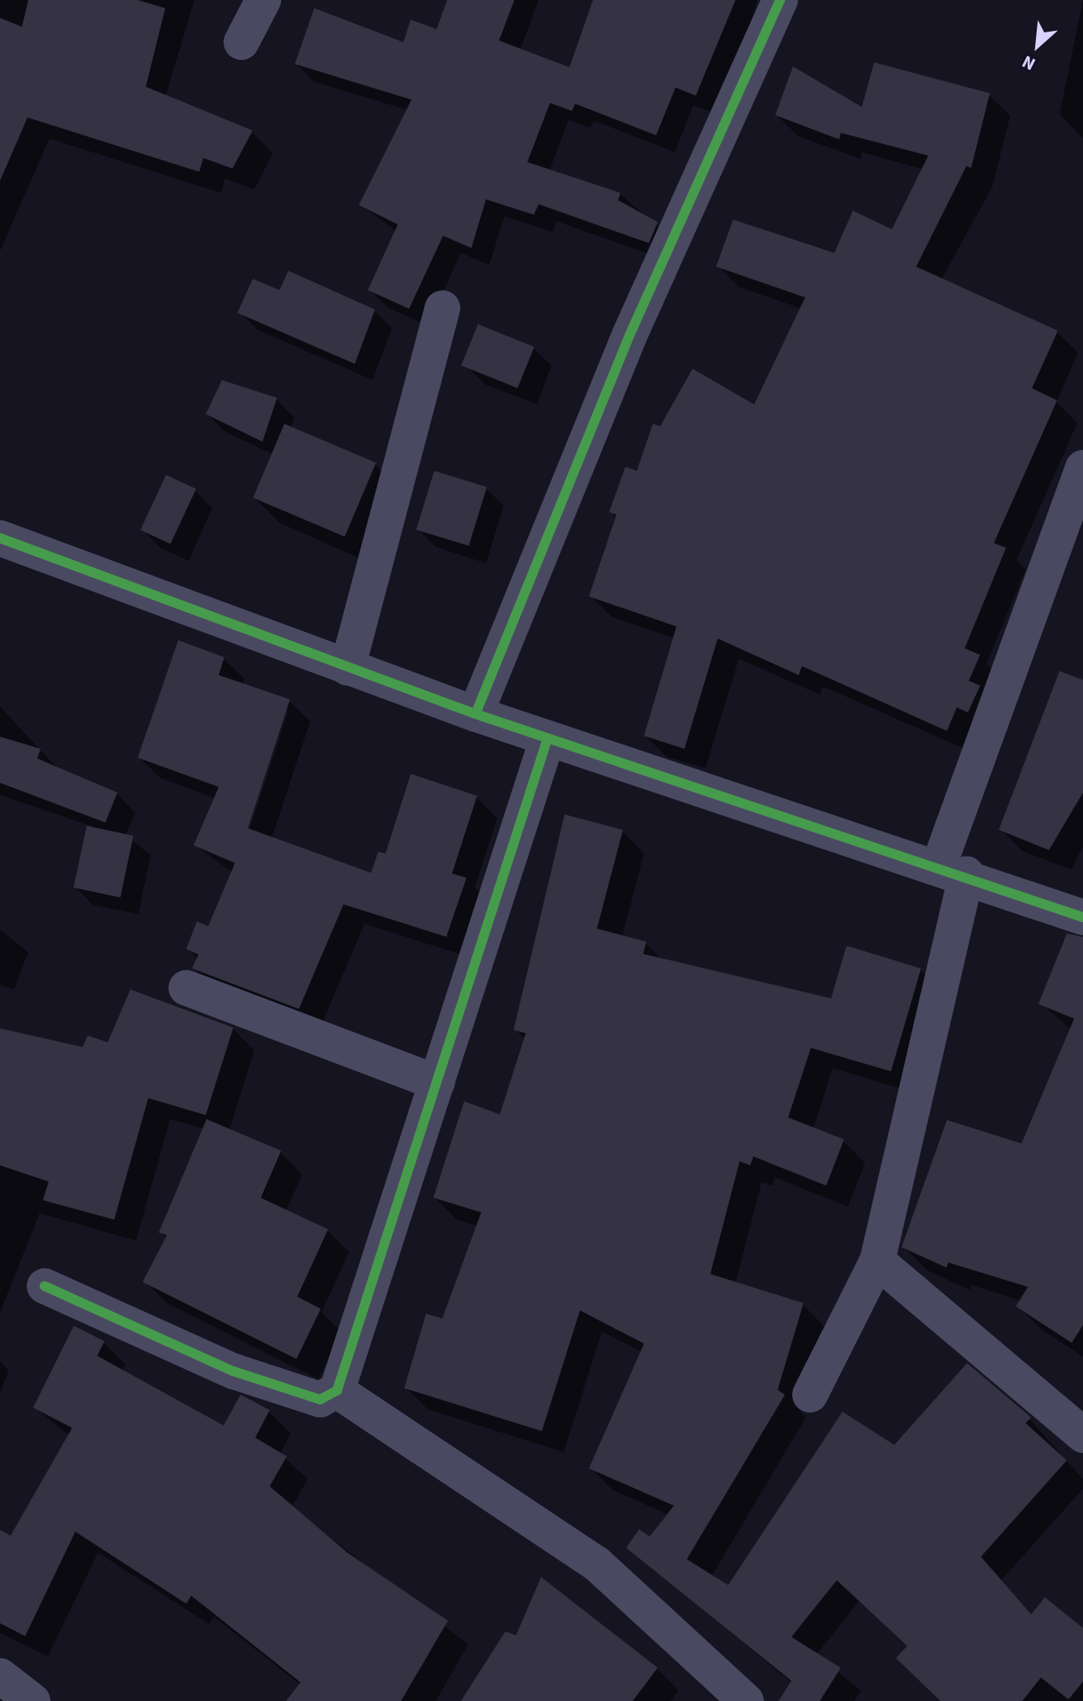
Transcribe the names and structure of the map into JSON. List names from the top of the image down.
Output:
{
  "north": "bottom left"
}
